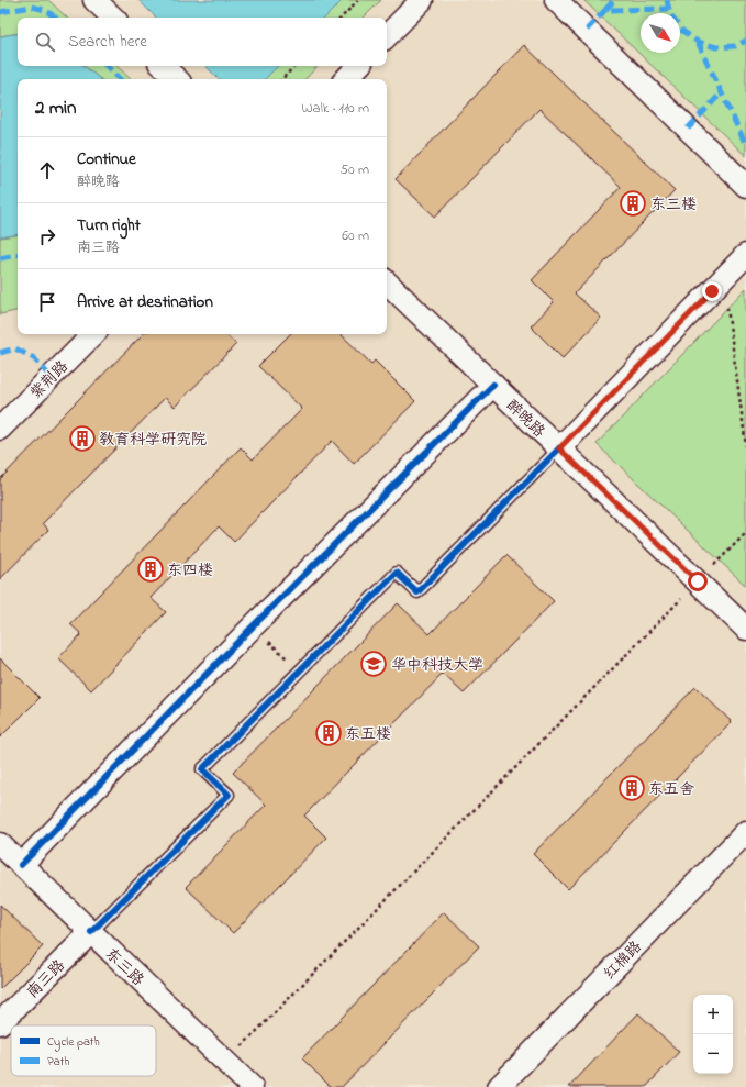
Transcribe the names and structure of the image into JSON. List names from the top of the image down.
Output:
{
  "streets": {
    "street": [
      "紫荆路",
      "醉晚路",
      "红棉路",
      "东三路",
      "南三路"
    ]
  },
  "crossings": [
    ["东三路", "南三路"]
  ],
  "places": {
    "building": [
      "东三楼",
      "教育科学研究院",
      "东四楼",
      "东五楼",
      "东五舍"
    ],
    "school or university": ["华中科技大学"]
  },
  "legend": ["Cycle path", "Path"],
  "north": "bottom right",
  "page": {
    "search": "Search here",
    "heading": ["2 min", "Walk · 110 m"],
    "list": [
      ["Continue", "醉晚路", "50 m"],
      ["Turn right", "南三路", "60 m"],
      "Arrive at destination"
    ],
    "map_buttons": ["+", "−"]
  }
}
